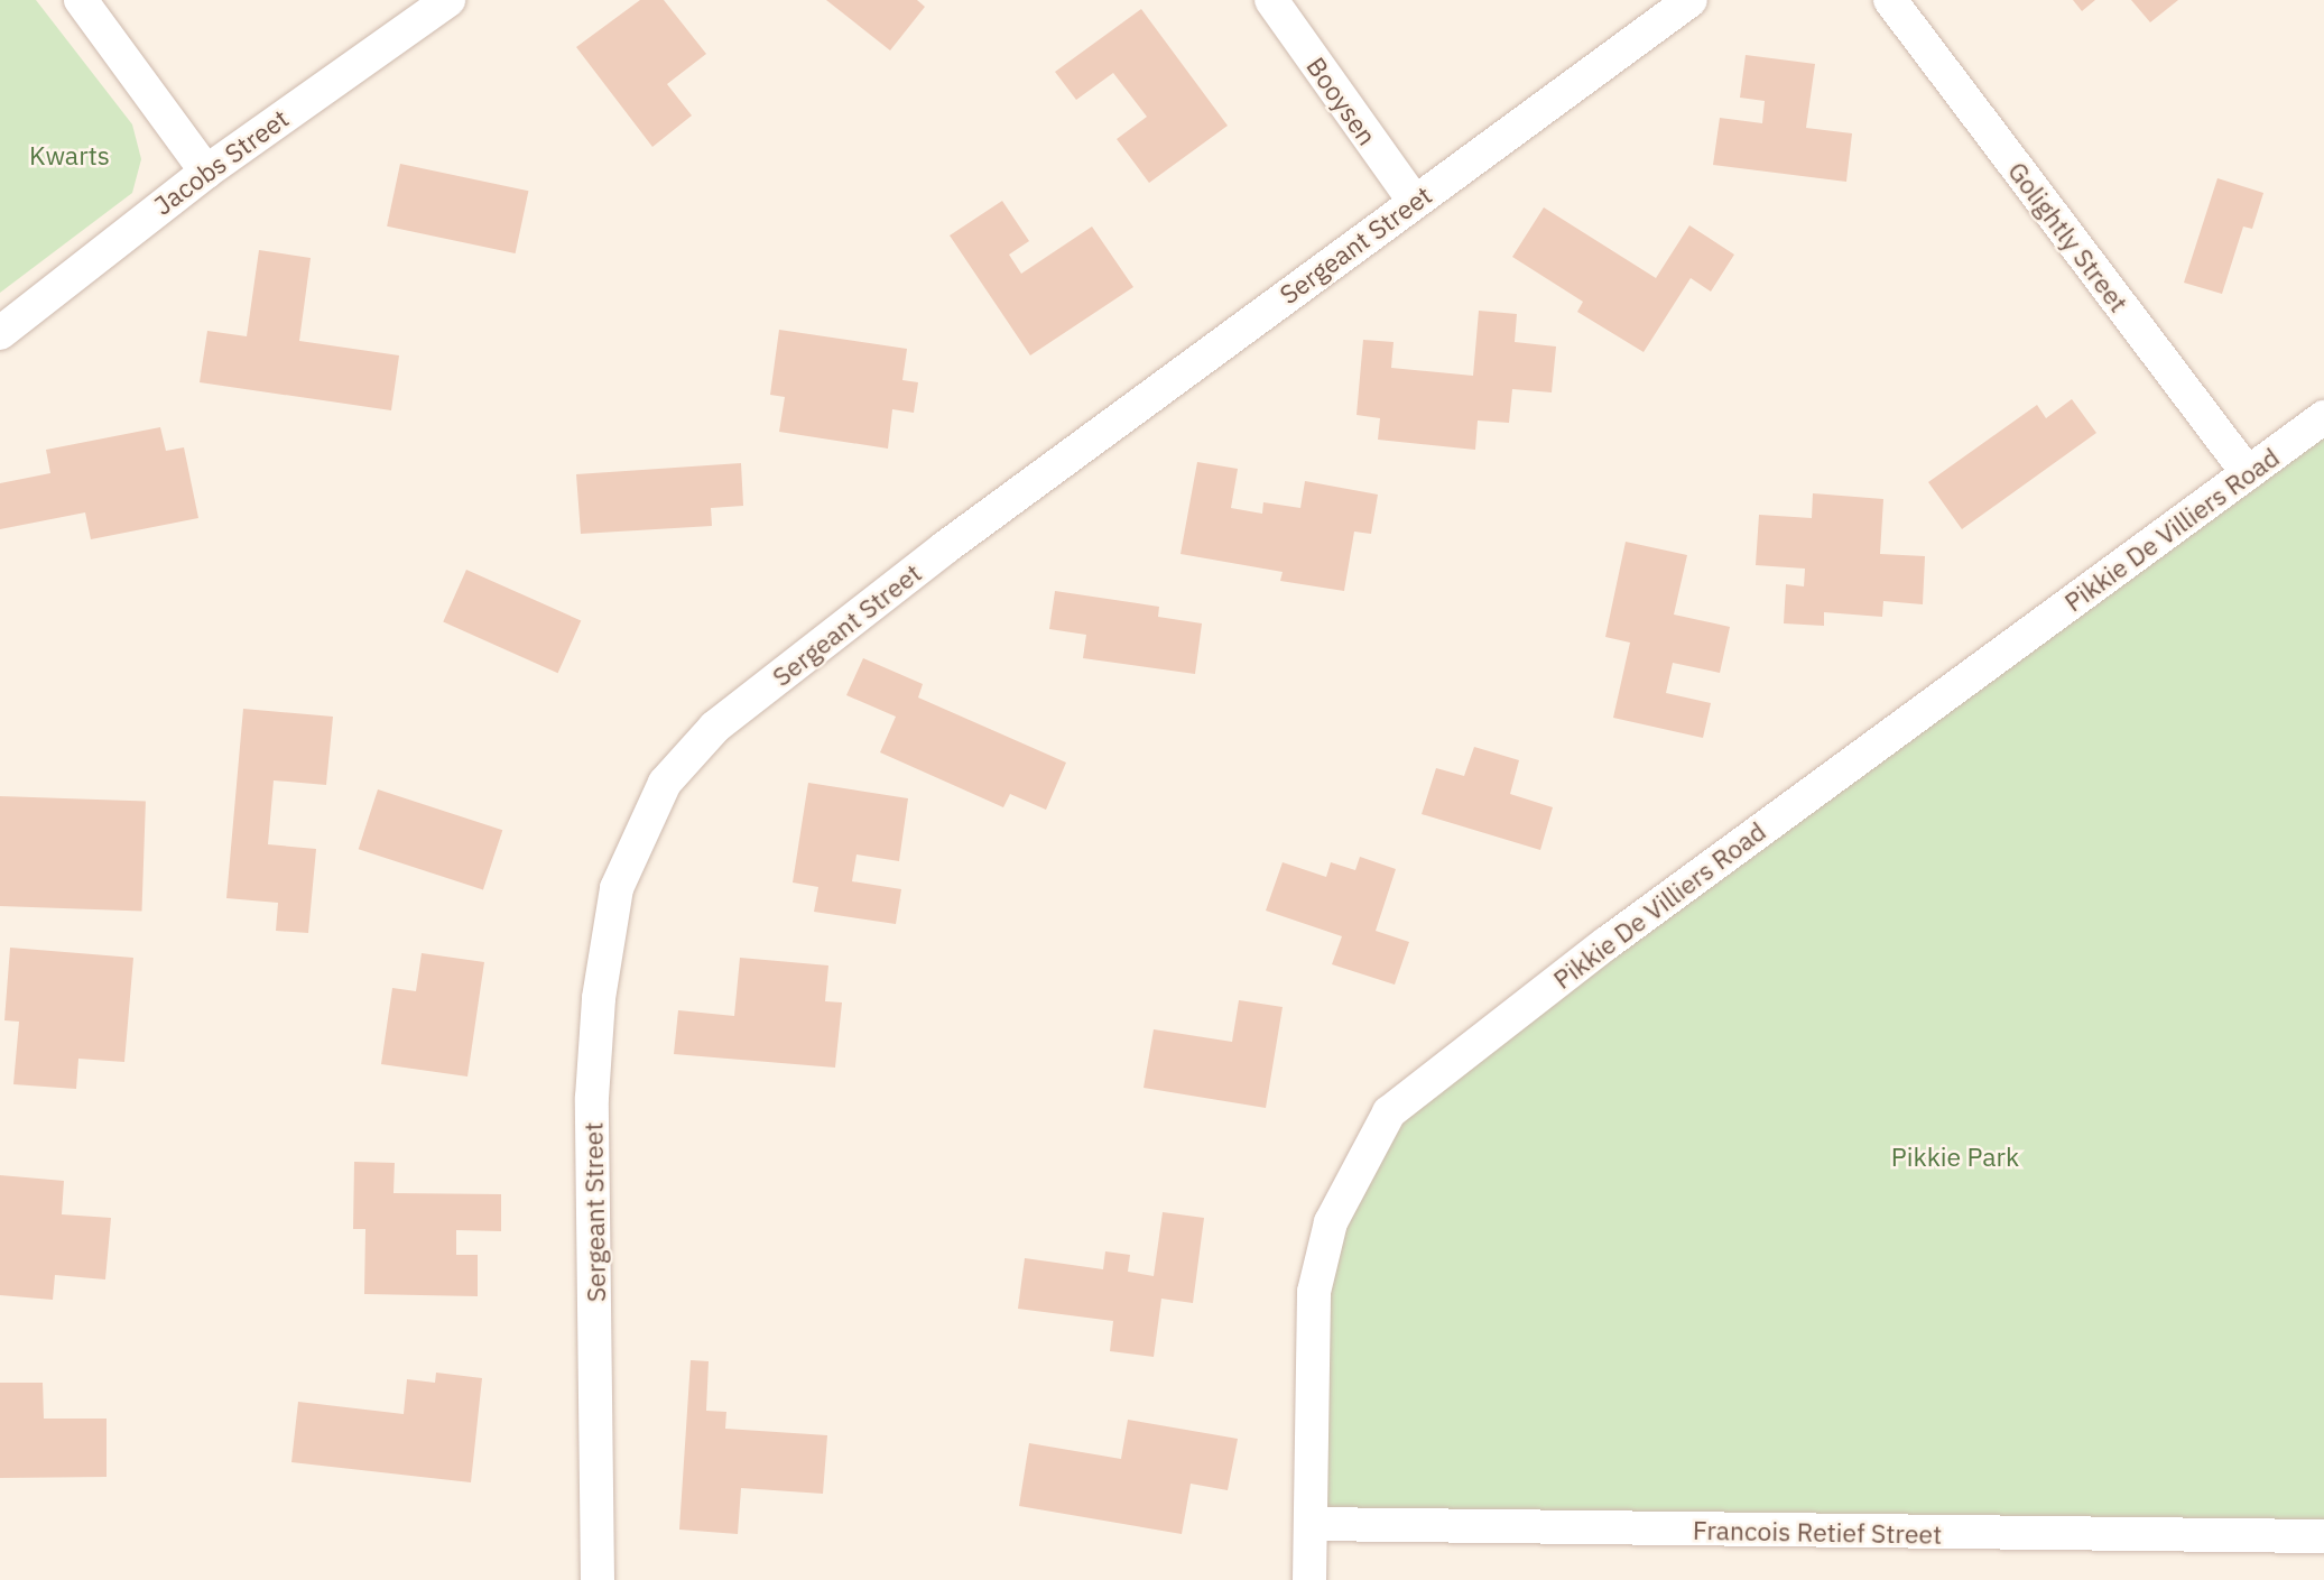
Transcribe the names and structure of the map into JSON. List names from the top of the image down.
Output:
{
  "streets": {
    "street": [
      "Booysen",
      "Jacobs Street",
      "Golightly Street",
      "Sergeant Street",
      "Pikkie De Villiers Road",
      "Francois Retief Street"
    ]
  },
  "crossings": [
    ["Booysen", "Sergeant Street"],
    ["Golightly Street", "Pikkie De Villiers Road"],
    ["Pikkie De Villiers Road", "Francois Retief Street"]
  ],
  "parks": ["Kwarts", "Pikkie Park"]
}
